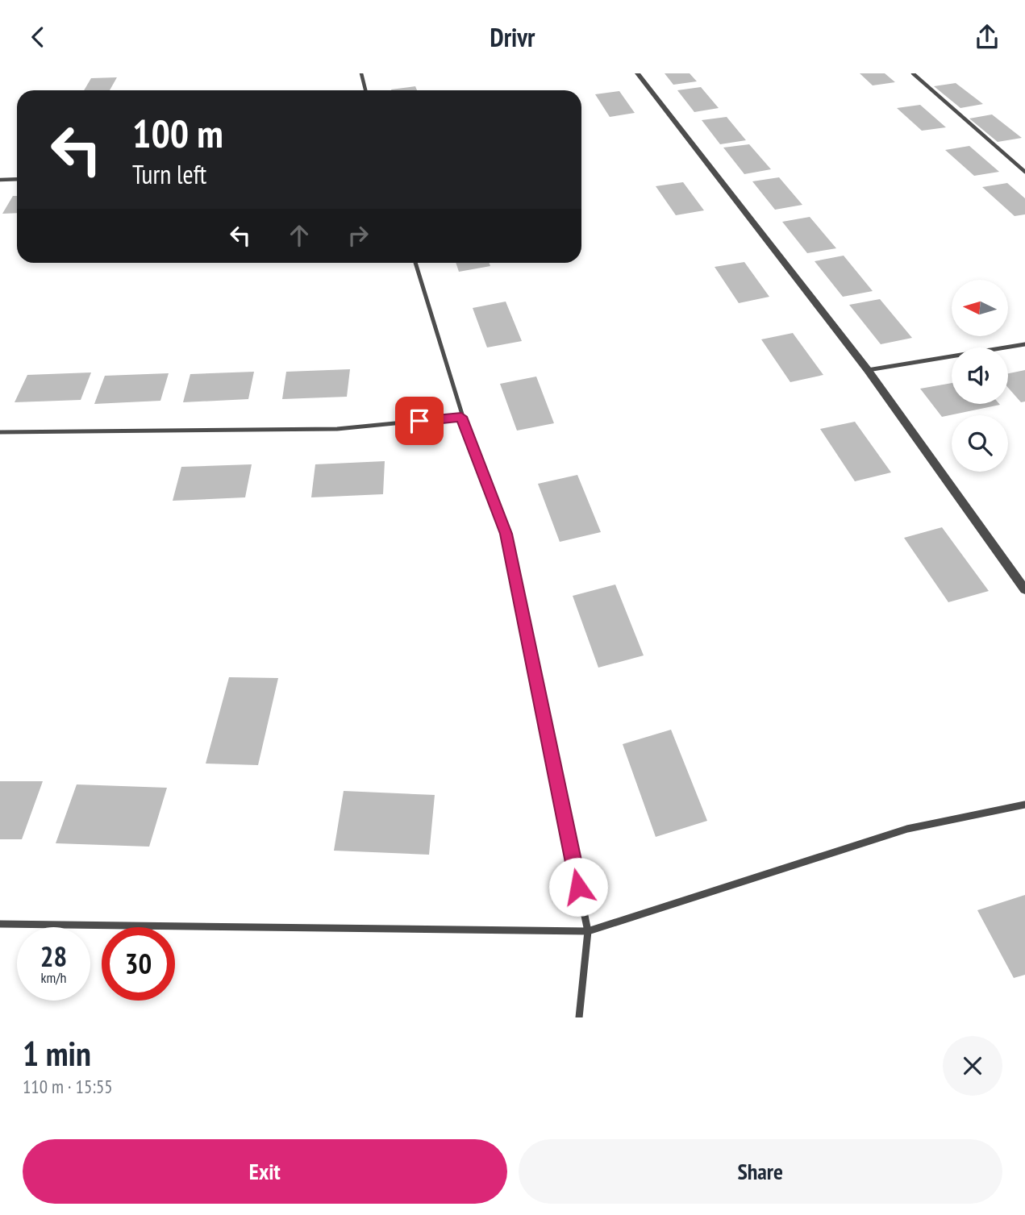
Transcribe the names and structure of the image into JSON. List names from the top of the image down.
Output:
{
  "north": "left",
  "page": {
    "header": "Drivr",
    "turn": ["100 m", "Turn left"],
    "speed": "28 km/h",
    "limit": "30",
    "heading": ["1 min", "110 m · 15:55"],
    "buttons": ["Exit", "Share"]
  }
}
